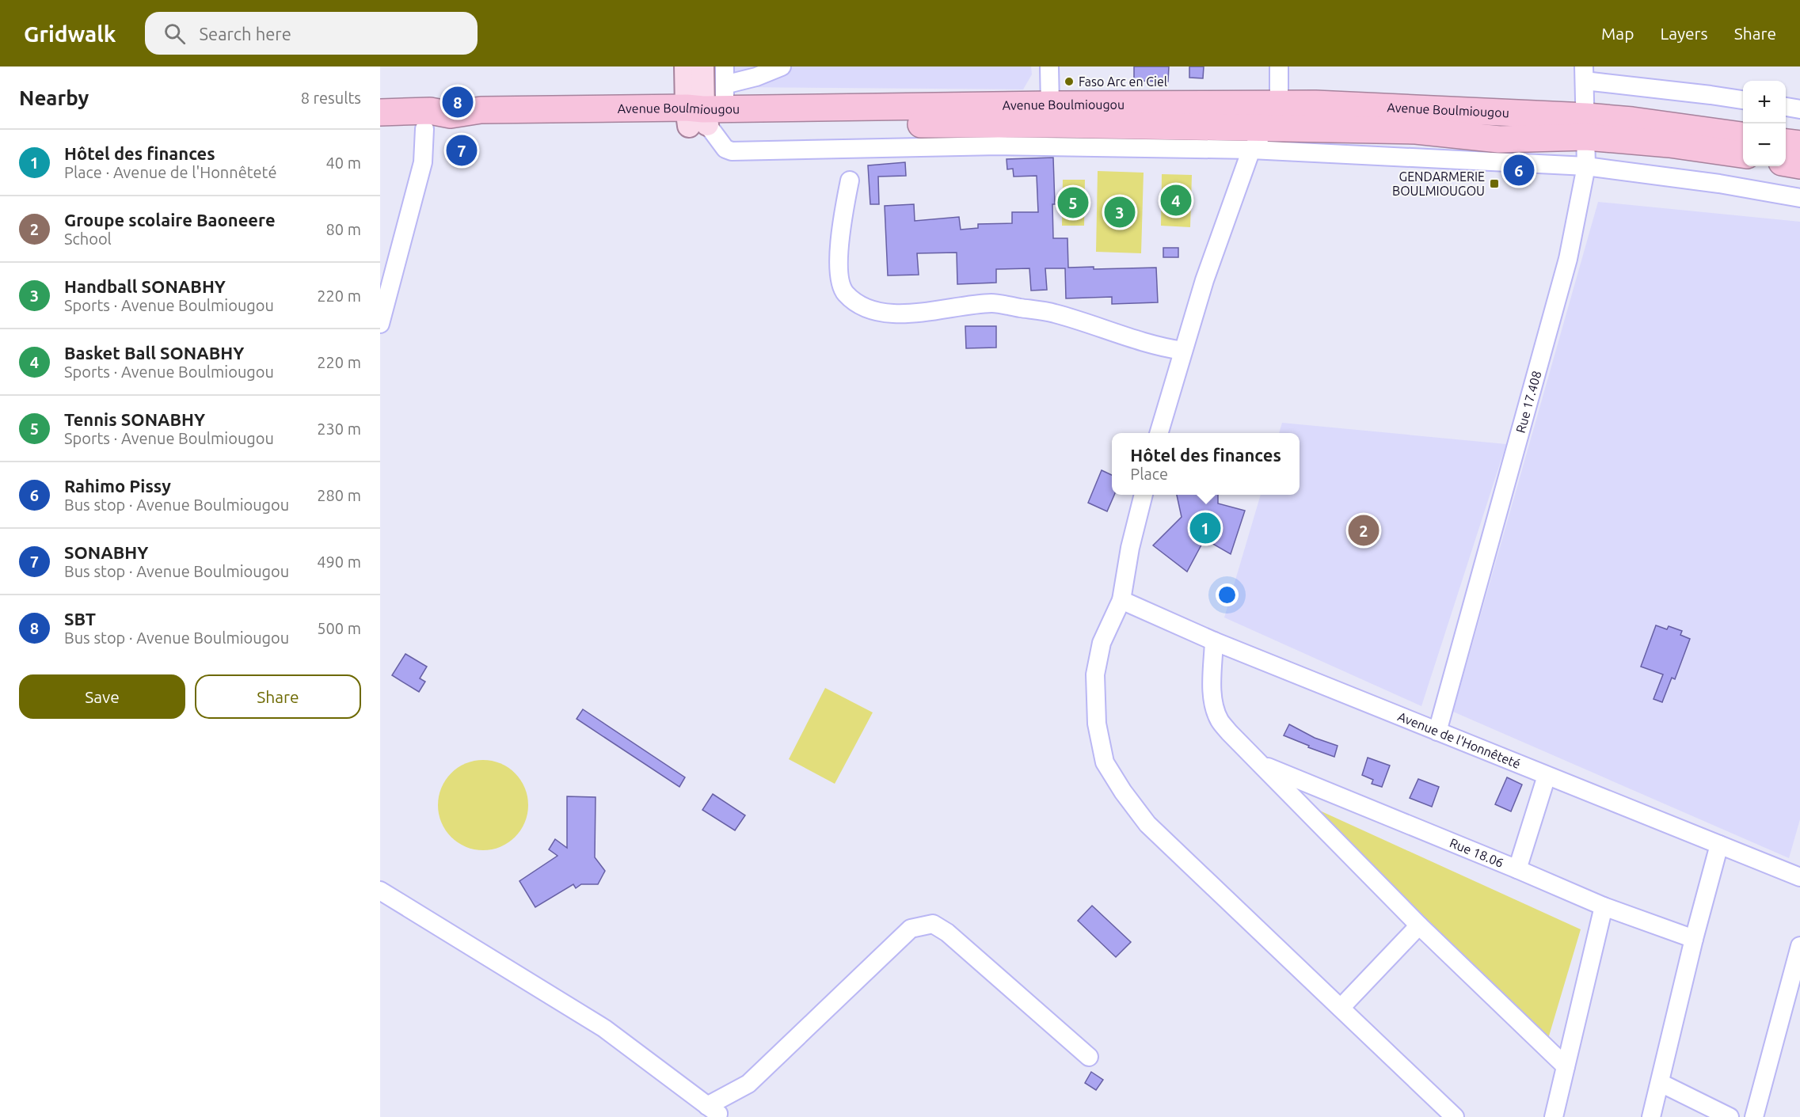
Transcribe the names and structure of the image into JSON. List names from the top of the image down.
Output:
{
  "streets": {
    "highway": ["Avenue Boulmiougou"],
    "street": ["Rue 17.408", "Avenue de l'Honnêteté", "Rue 18.06"]
  },
  "crossings": [
    ["Avenue Boulmiougou", "Rue 17.408"],
    ["Rue 17.408", "Avenue de l'Honnêteté"]
  ],
  "places": {
    "other": ["Faso Arc en Ciel"],
    "transit": ["GENDARMERIE BOULMIOUGOU"]
  },
  "page": {
    "header": "Gridwalk",
    "search": "Search here",
    "nav": ["Map", "Layers", "Share"],
    "heading": ["Nearby", "8 results"],
    "map_buttons": ["+", "−"],
    "pins": [
      "8",
      "7",
      "6",
      "4",
      "5",
      "3",
      "1",
      "2"
    ],
    "list": [
      {
        "mark": "1",
        "name": "Hôtel des finances",
        "note": "Place · Avenue de l'Honnêteté",
        "value": "40 m"
      },
      {
        "mark": "2",
        "name": "Groupe scolaire Baoneere",
        "note": "School",
        "value": "80 m"
      },
      {
        "mark": "3",
        "name": "Handball SONABHY",
        "note": "Sports · Avenue Boulmiougou",
        "value": "220 m"
      },
      {
        "mark": "4",
        "name": "Basket Ball SONABHY",
        "note": "Sports · Avenue Boulmiougou",
        "value": "220 m"
      },
      {
        "mark": "5",
        "name": "Tennis SONABHY",
        "note": "Sports · Avenue Boulmiougou",
        "value": "230 m"
      },
      {
        "mark": "6",
        "name": "Rahimo Pissy",
        "note": "Bus stop · Avenue Boulmiougou",
        "value": "280 m"
      },
      {
        "mark": "7",
        "name": "SONABHY",
        "note": "Bus stop · Avenue Boulmiougou",
        "value": "490 m"
      },
      {
        "mark": "8",
        "name": "SBT",
        "note": "Bus stop · Avenue Boulmiougou",
        "value": "500 m"
      }
    ],
    "popup": ["Hôtel des finances", "Place"],
    "buttons": ["Save", "Share"]
  }
}
